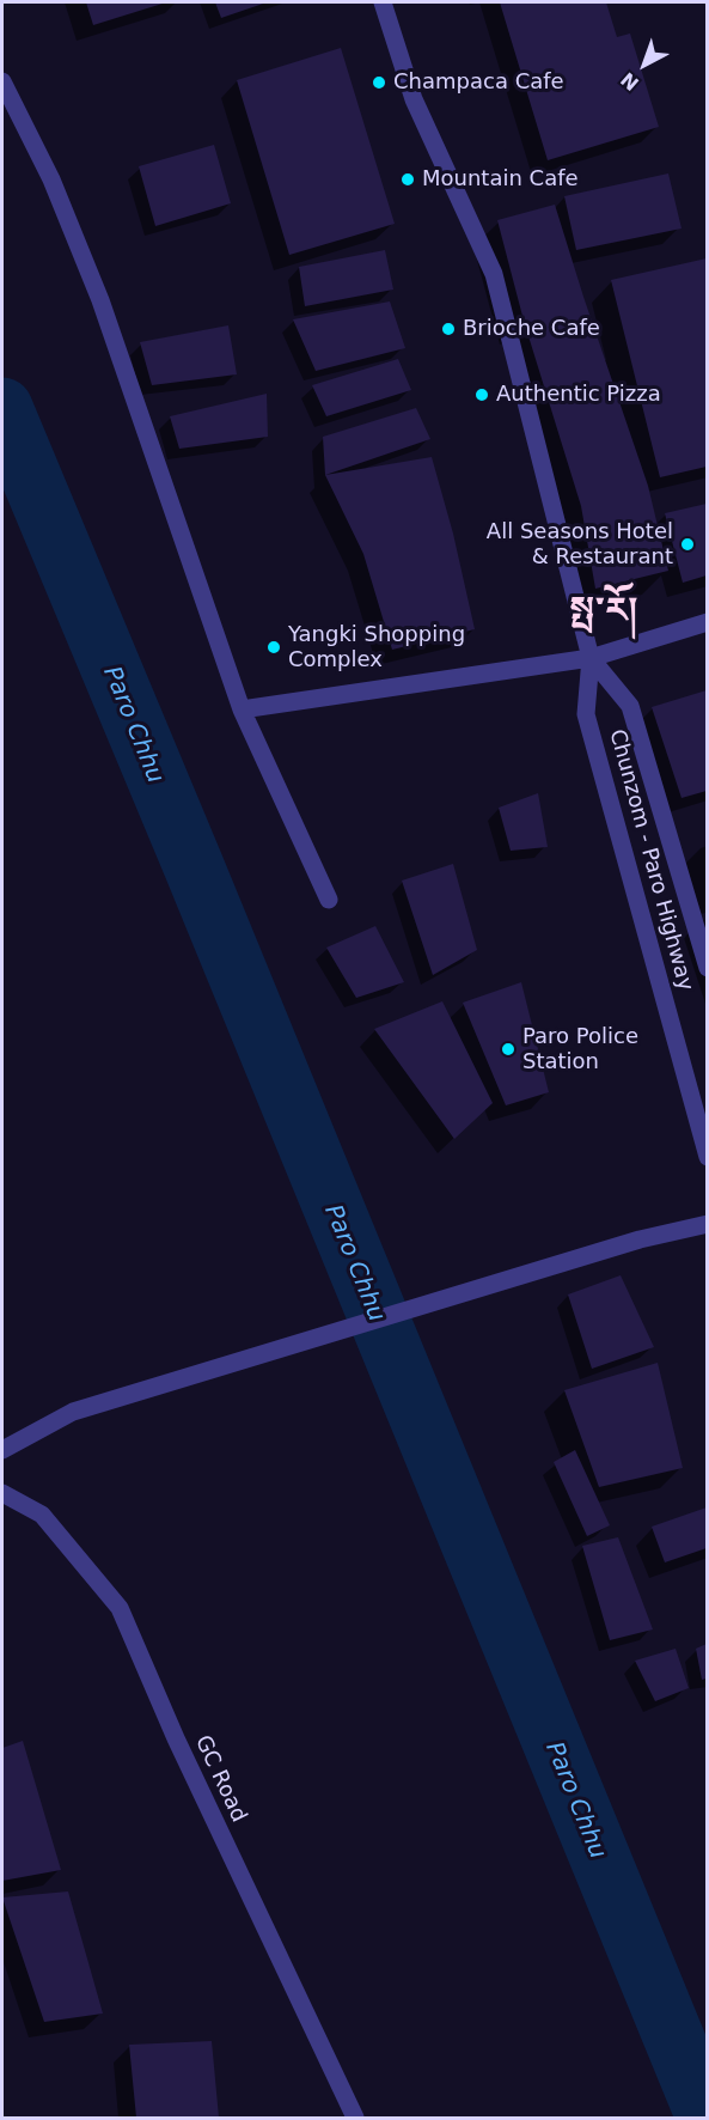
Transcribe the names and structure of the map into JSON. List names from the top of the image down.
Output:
{
  "streets": {
    "street": ["Chunzom - Paro Highway", "GC Road"]
  },
  "districts": ["སྤ་རོ།"],
  "water": ["Paro Chhu"],
  "places": [
    "Champaca Cafe",
    "Mountain Cafe",
    "Brioche Cafe",
    "Authentic Pizza",
    "All Seasons Hotel & Restaurant",
    "Yangki Shopping Complex",
    "Paro Police Station"
  ],
  "north": "bottom left"
}
